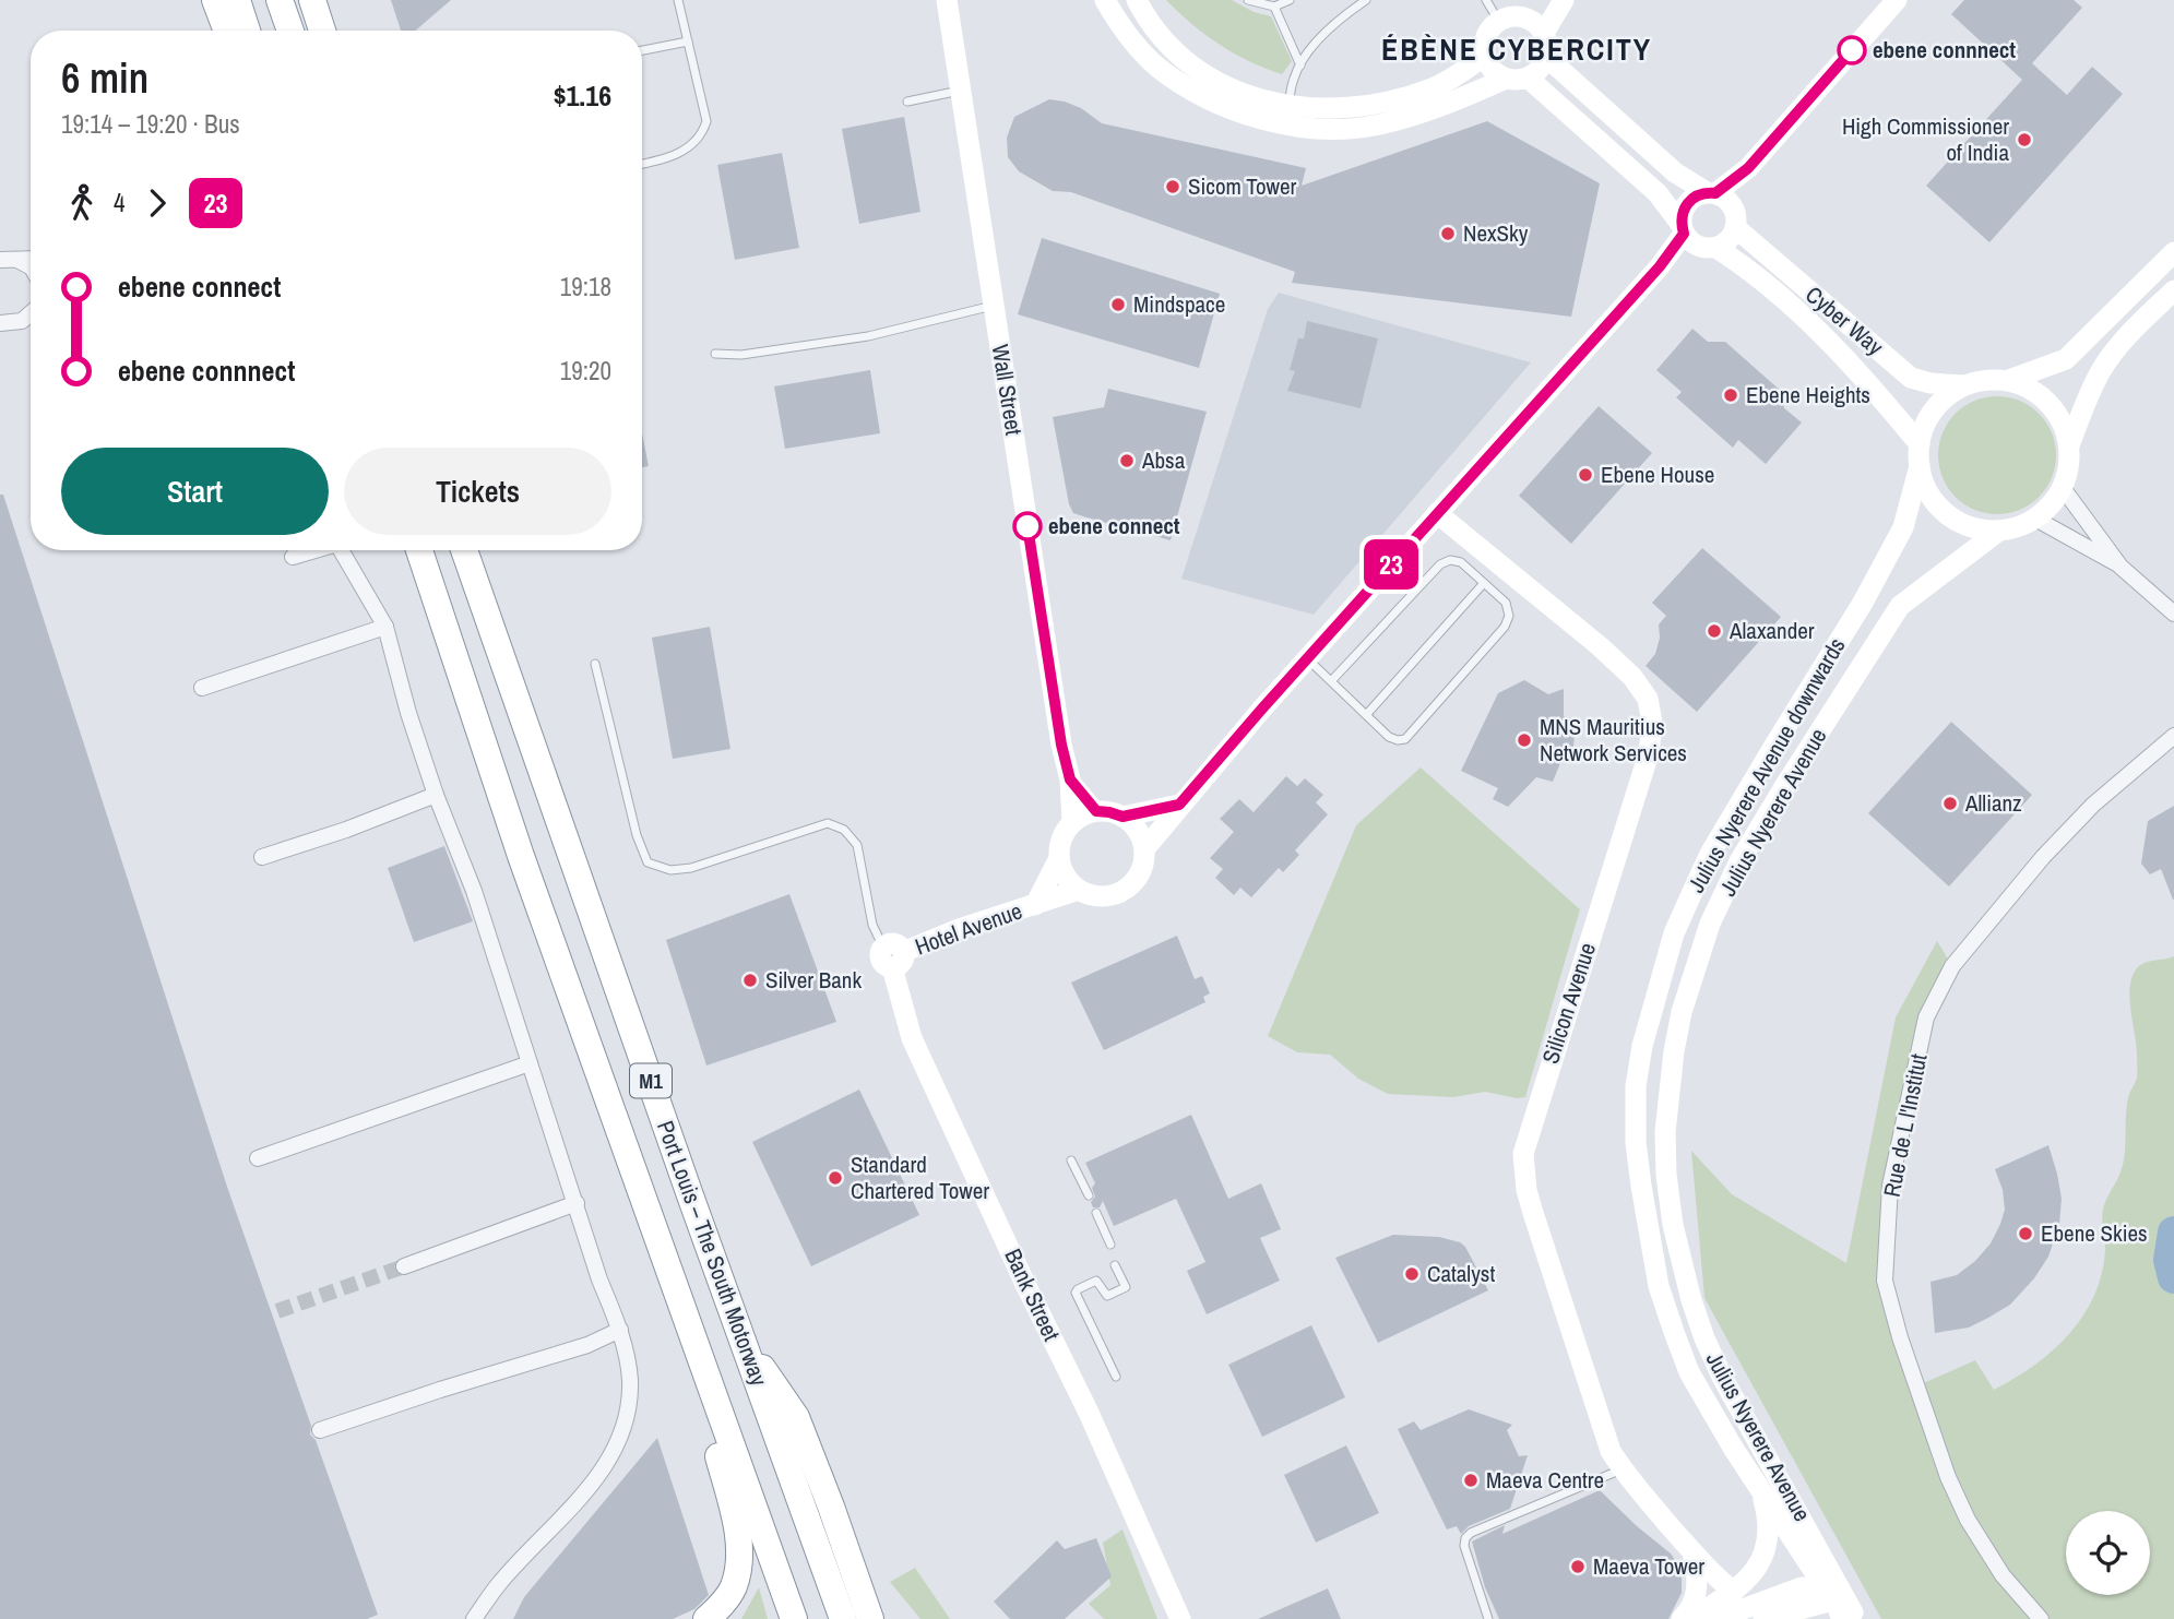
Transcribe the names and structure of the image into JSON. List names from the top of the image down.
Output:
{
  "streets": {
    "highway": ["M1", "Port Louis – The South Motorway"],
    "street": [
      "Cyber Way",
      "Wall Street",
      "Julius Nyerere Avenue downwards",
      "Julius Nyerere Avenue",
      "Hotel Avenue",
      "Silicon Avenue",
      "Rue de L l'Institut",
      "Bank Street"
    ]
  },
  "crossings": [
    ["Cyber Way", "Julius Nyerere Avenue downwards"],
    ["Cyber Way", "Julius Nyerere Avenue"],
    ["Wall Street", "Hotel Avenue"],
    ["Julius Nyerere Avenue downwards", "Julius Nyerere Avenue"],
    ["Hotel Avenue", "Bank Street"]
  ],
  "districts": ["ÉBÈNE CYBERCITY"],
  "places": [
    "ebene connnect",
    "High Commissioner of India",
    "Sicom Tower",
    "NexSky",
    "Mindspace",
    "Ebene Heights",
    "Absa",
    "Ebene House",
    "ebene connect",
    "Alaxander",
    "MNS Mauritius Network Services",
    "Allianz",
    "Silver Bank",
    "Standard Chartered Tower",
    "Ebene Skies",
    "Catalyst",
    "Maeva Centre",
    "Maeva Tower"
  ],
  "lines": ["bus line 23"],
  "page": {
    "on_map": "23",
    "heading": ["6 min", "19:14 – 19:20 · Bus", "$1.16"],
    "legs": ["4", "23"],
    "list": [
      {
        "name": "ebene connect",
        "value": "19:18"
      },
      {
        "name": "ebene connnect",
        "value": "19:20"
      }
    ],
    "buttons": ["Start", "Tickets"]
  }
}
